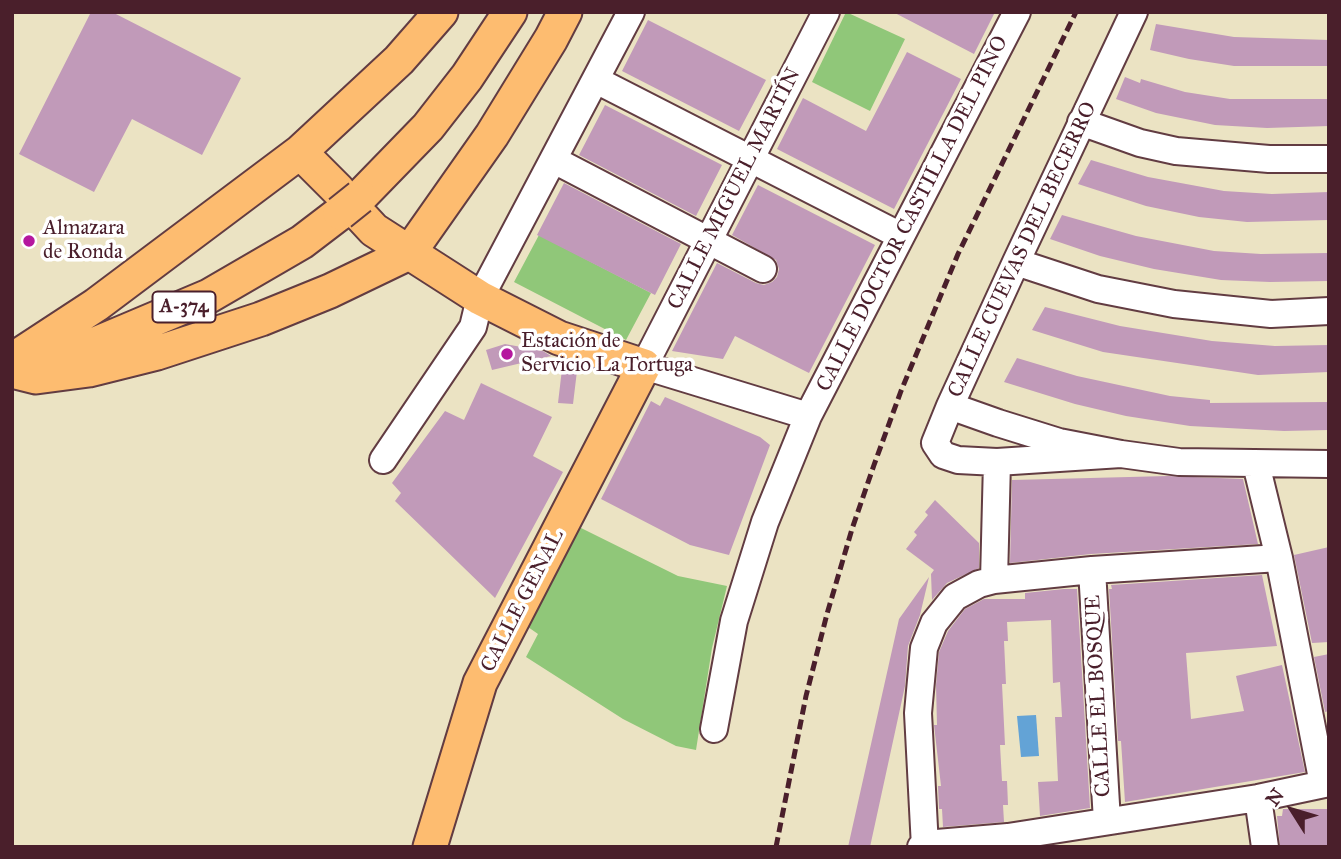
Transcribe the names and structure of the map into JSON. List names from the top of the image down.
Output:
{
  "streets": {
    "main road": ["A-374", "CALLE GENAL"],
    "street": [
      "CALLE MIGUEL MARTÍN",
      "CALLE DOCTOR CASTILLA DEL PINO",
      "CALLE CUEVAS DEL BECERRO",
      "CALLE EL BOSQUE"
    ]
  },
  "crossings": [
    ["CALLE MIGUEL MARTÍN", "CALLE GENAL"]
  ],
  "places": ["Almazara de Ronda", "Estación de Servicio La Tortuga"],
  "north": "top left"
}
